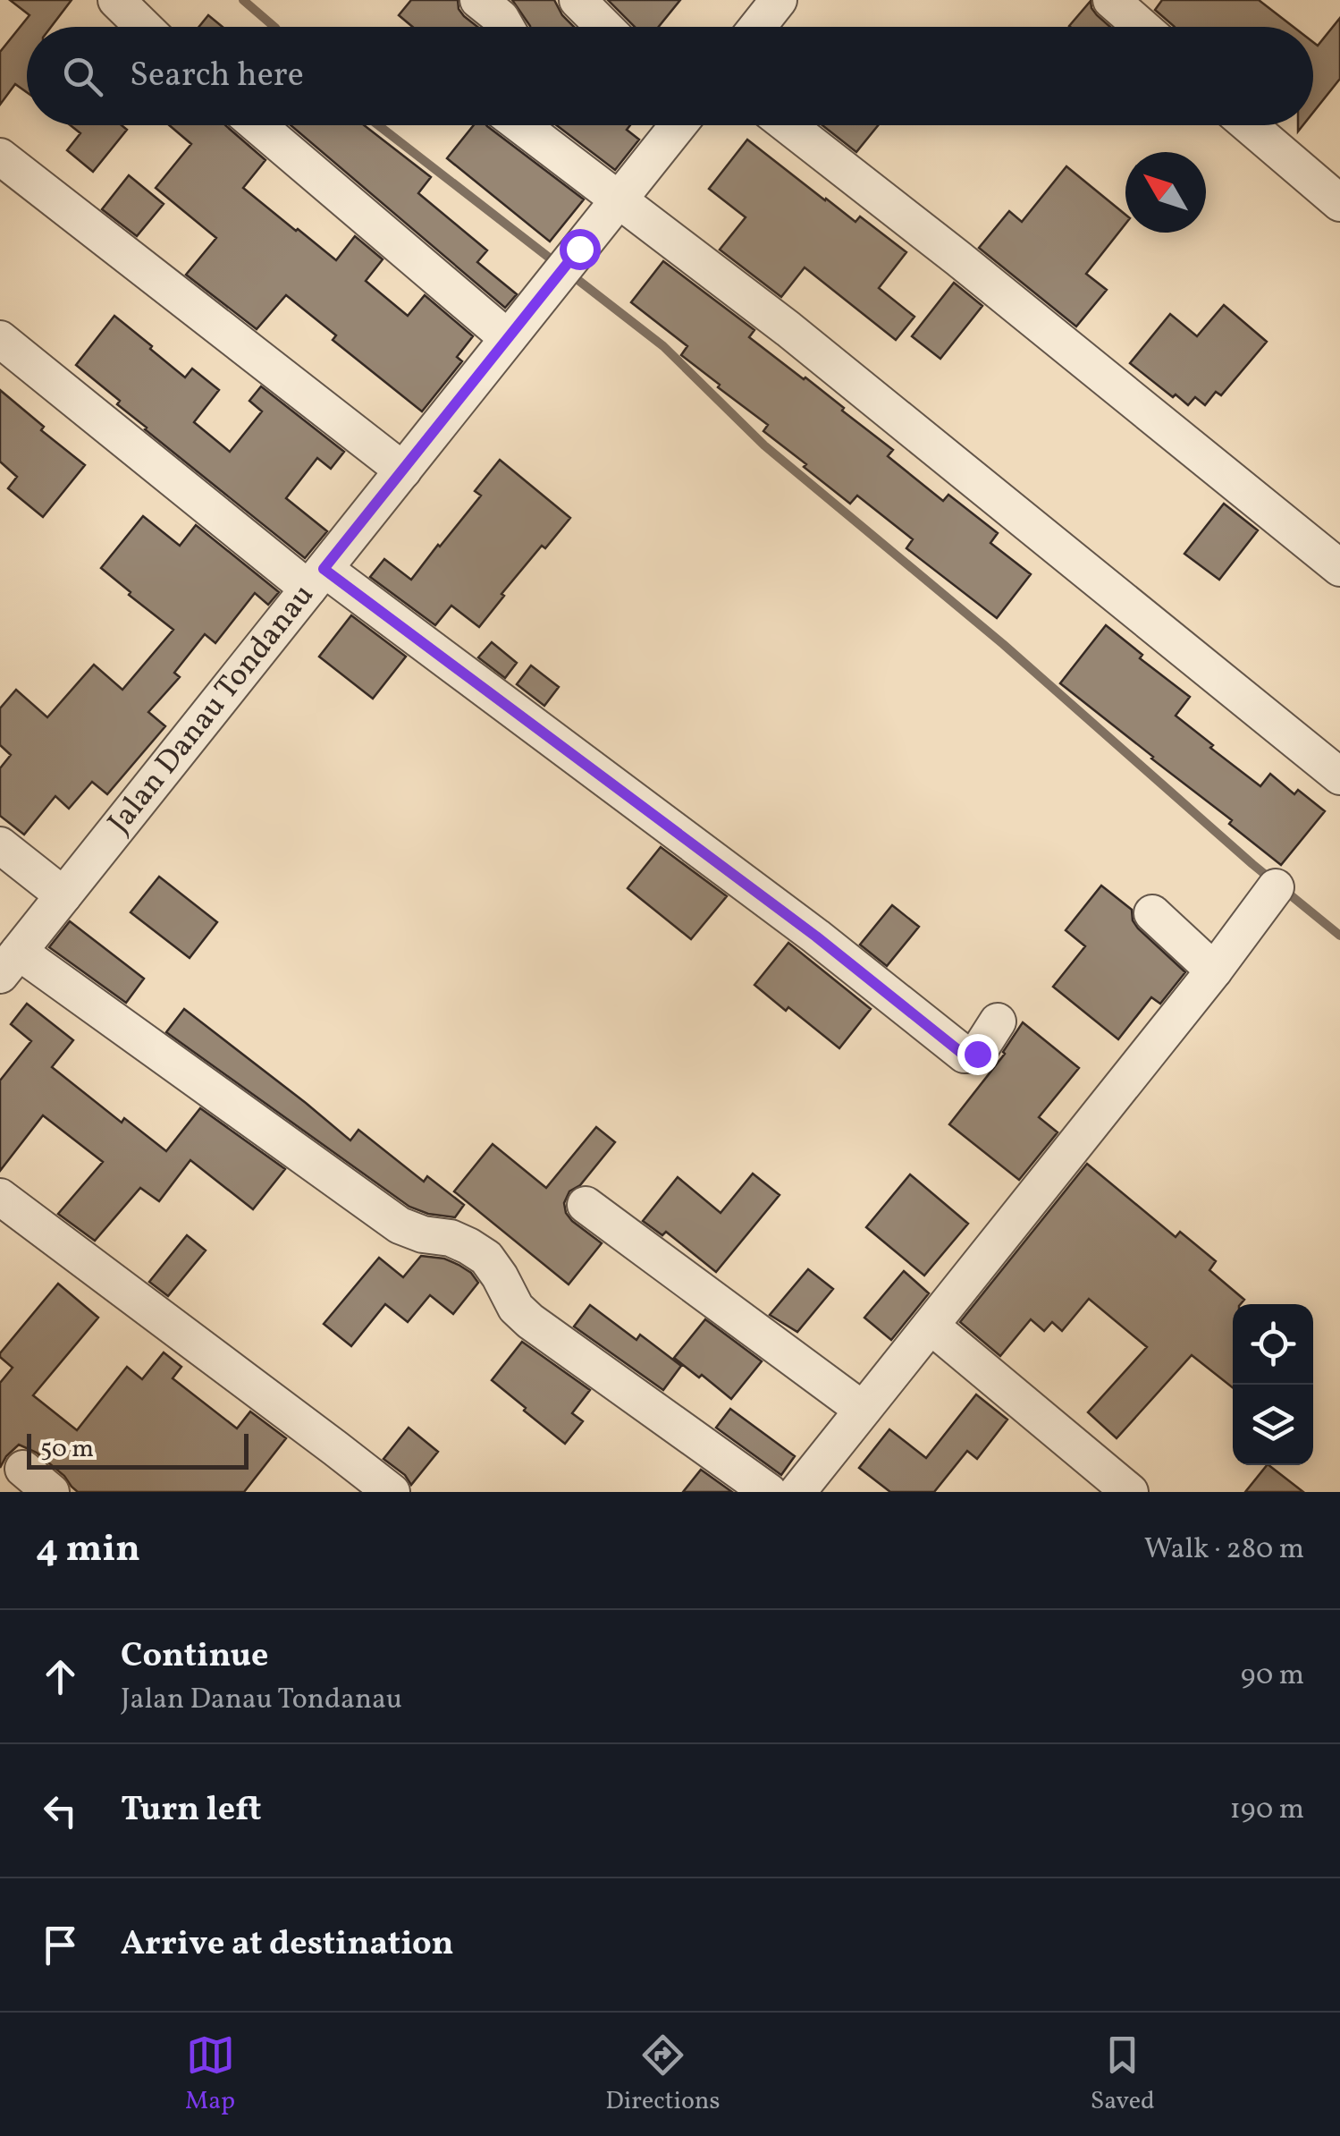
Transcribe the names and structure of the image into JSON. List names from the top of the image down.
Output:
{
  "streets": {
    "street": ["Jalan Danau Tondanau"]
  },
  "scale_bar": "50 m",
  "north": "top left",
  "page": {
    "search": "Search here",
    "scale": "50 m",
    "heading": ["4 min", "Walk · 280 m"],
    "list": [
      ["Continue", "Jalan Danau Tondanau", "90 m"],
      ["Turn left", "190 m"],
      "Arrive at destination"
    ],
    "nav": ["Map", "Directions", "Saved"]
  }
}
